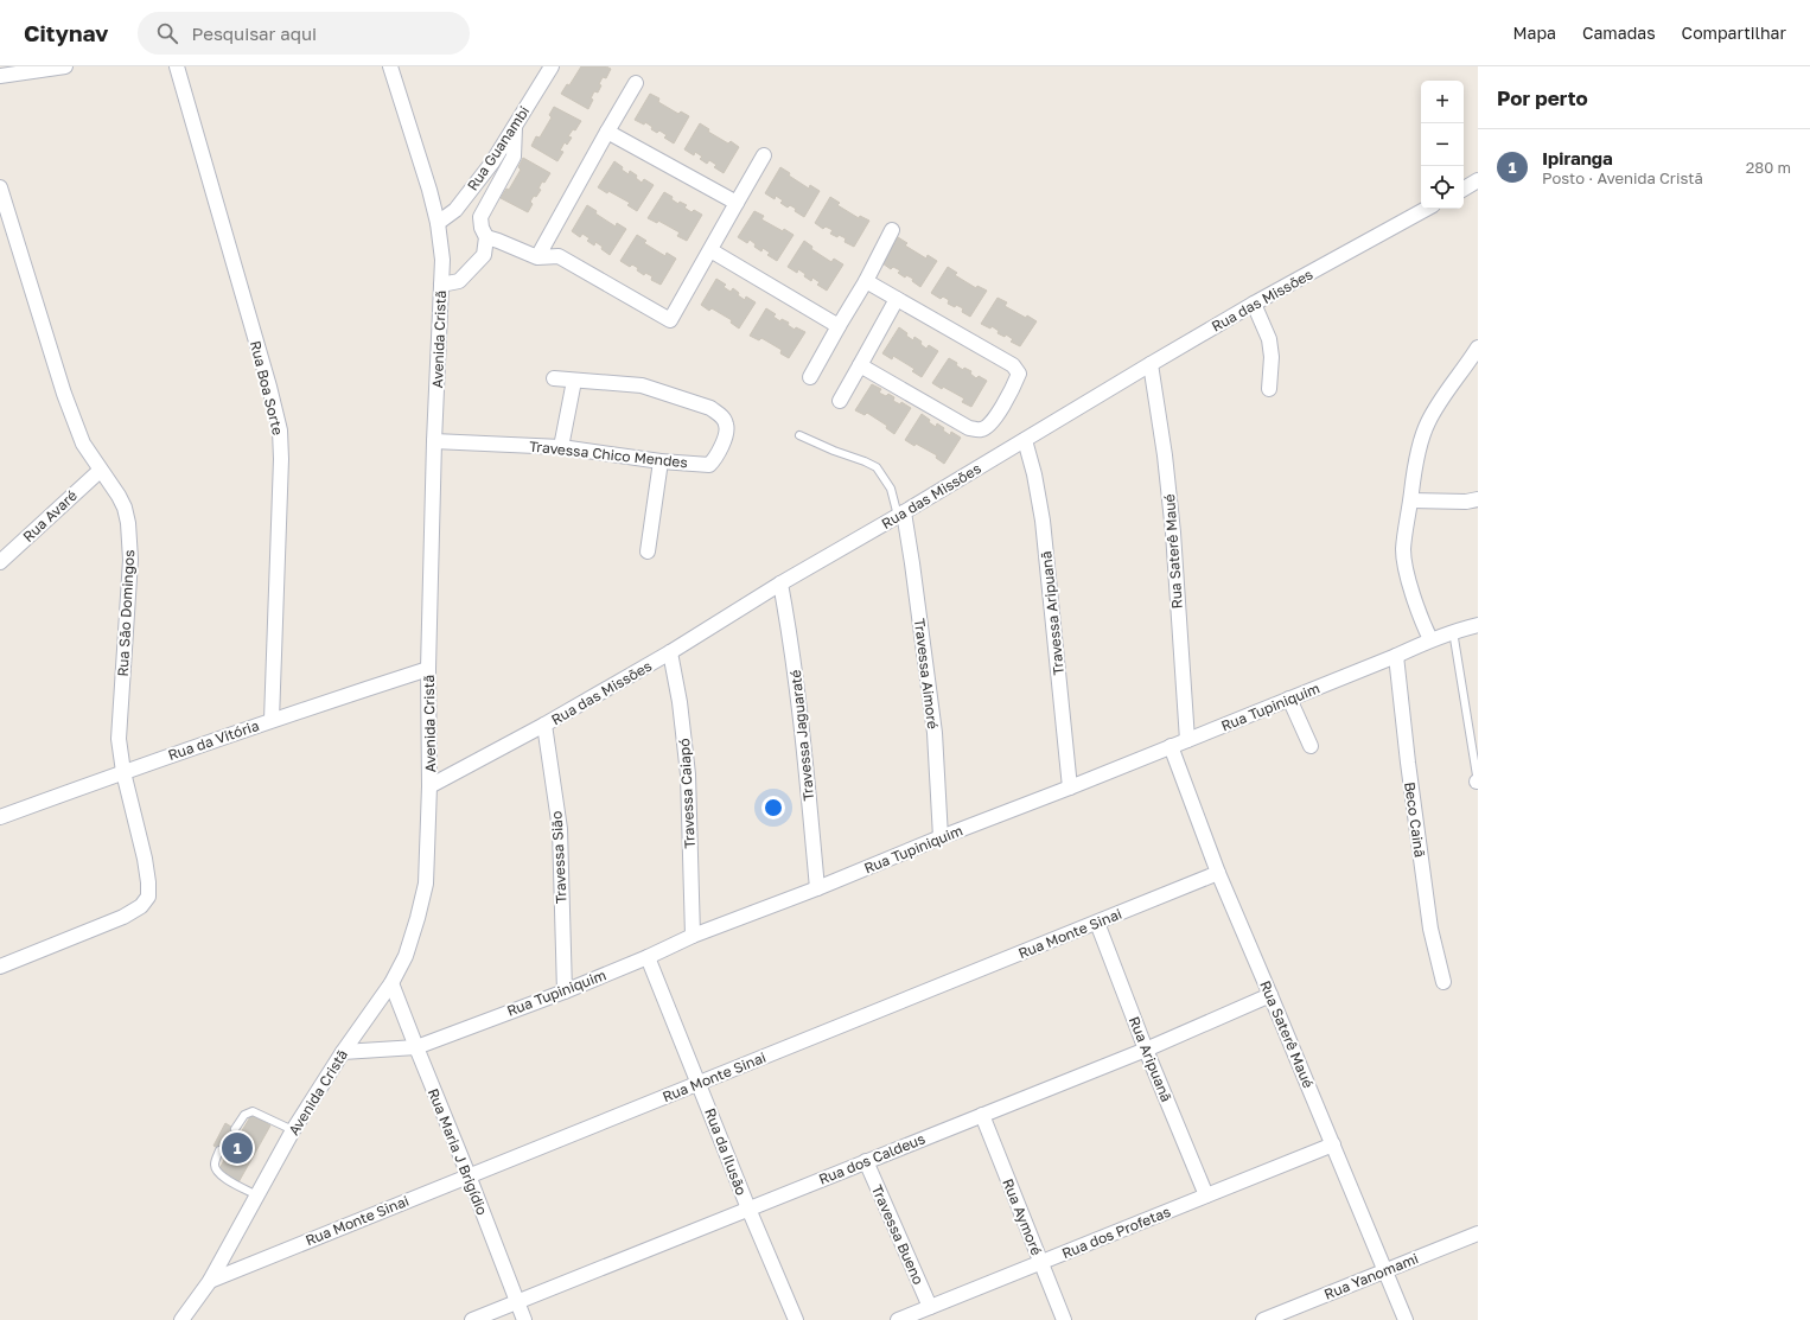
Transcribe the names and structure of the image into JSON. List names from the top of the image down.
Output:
{
  "streets": {
    "street": [
      "Rua Guanambi",
      "Rua das Missões",
      "Avenida Cristã",
      "Rua Boa Sorte",
      "Travessa Chico Mendes",
      "Rua Avaré",
      "Rua Saterê Maué",
      "Rua São Domingos",
      "Travessa Aripuanã",
      "Travessa Aimoré",
      "Rua Tupiniquim",
      "Travessa Jaguaraté",
      "Rua da Vitória",
      "Travessa Caiapó",
      "Beco Cainã",
      "Travessa Sião",
      "Rua Monte Sinai",
      "Rua Aripuanã",
      "Rua Maria J Brigídio",
      "Rua da Ilusão",
      "Rua dos Caldeus",
      "Rua Aymoré",
      "Rua dos Profetas",
      "Travessa Bueno",
      "Rua Yanomami"
    ]
  },
  "crossings": [
    ["Rua Guanambi", "Avenida Cristã"],
    ["Rua das Missões", "Avenida Cristã"],
    ["Rua das Missões", "Rua Saterê Maué"],
    ["Rua das Missões", "Travessa Aripuanã"],
    ["Rua das Missões", "Travessa Aimoré"],
    ["Rua das Missões", "Travessa Jaguaraté"],
    ["Rua das Missões", "Travessa Caiapó"],
    ["Rua das Missões", "Travessa Sião"],
    ["Avenida Cristã", "Travessa Chico Mendes"],
    ["Avenida Cristã", "Rua Tupiniquim"],
    ["Avenida Cristã", "Rua da Vitória"],
    ["Avenida Cristã", "Rua Monte Sinai"],
    ["Avenida Cristã", "Rua Maria J Brigídio"],
    ["Rua Boa Sorte", "Rua da Vitória"],
    ["Rua Avaré", "Rua São Domingos"],
    ["Rua Saterê Maué", "Rua Tupiniquim"],
    ["Rua Saterê Maué", "Rua Monte Sinai"],
    ["Rua Saterê Maué", "Rua dos Caldeus"],
    ["Rua Saterê Maué", "Rua dos Profetas"],
    ["Rua Saterê Maué", "Rua Yanomami"],
    ["Rua São Domingos", "Rua da Vitória"],
    ["Travessa Aripuanã", "Rua Tupiniquim"],
    ["Travessa Aimoré", "Rua Tupiniquim"],
    ["Rua Tupiniquim", "Travessa Jaguaraté"],
    ["Rua Tupiniquim", "Travessa Caiapó"],
    ["Rua Tupiniquim", "Beco Cainã"],
    ["Rua Tupiniquim", "Travessa Sião"],
    ["Rua Tupiniquim", "Rua Maria J Brigídio"],
    ["Rua Tupiniquim", "Rua da Ilusão"],
    ["Rua Monte Sinai", "Rua Aripuanã"],
    ["Rua Monte Sinai", "Rua Maria J Brigídio"],
    ["Rua Monte Sinai", "Rua da Ilusão"],
    ["Rua Aripuanã", "Rua dos Caldeus"],
    ["Rua Aripuanã", "Rua dos Profetas"],
    ["Rua Maria J Brigídio", "Rua dos Caldeus"],
    ["Rua da Ilusão", "Rua dos Caldeus"],
    ["Rua dos Caldeus", "Rua Aymoré"],
    ["Rua dos Caldeus", "Travessa Bueno"],
    ["Rua Aymoré", "Rua dos Profetas"],
    ["Rua dos Profetas", "Travessa Bueno"]
  ],
  "page": {
    "header": "Citynav",
    "search": "Pesquisar aqui",
    "nav": ["Mapa", "Camadas", "Compartilhar"],
    "heading": "Por perto",
    "map_buttons": ["+", "−"],
    "list": [
      {
        "mark": "1",
        "name": "Ipiranga",
        "note": "Posto · Avenida Cristã",
        "value": "280 m"
      }
    ],
    "pins": "1"
  }
}
